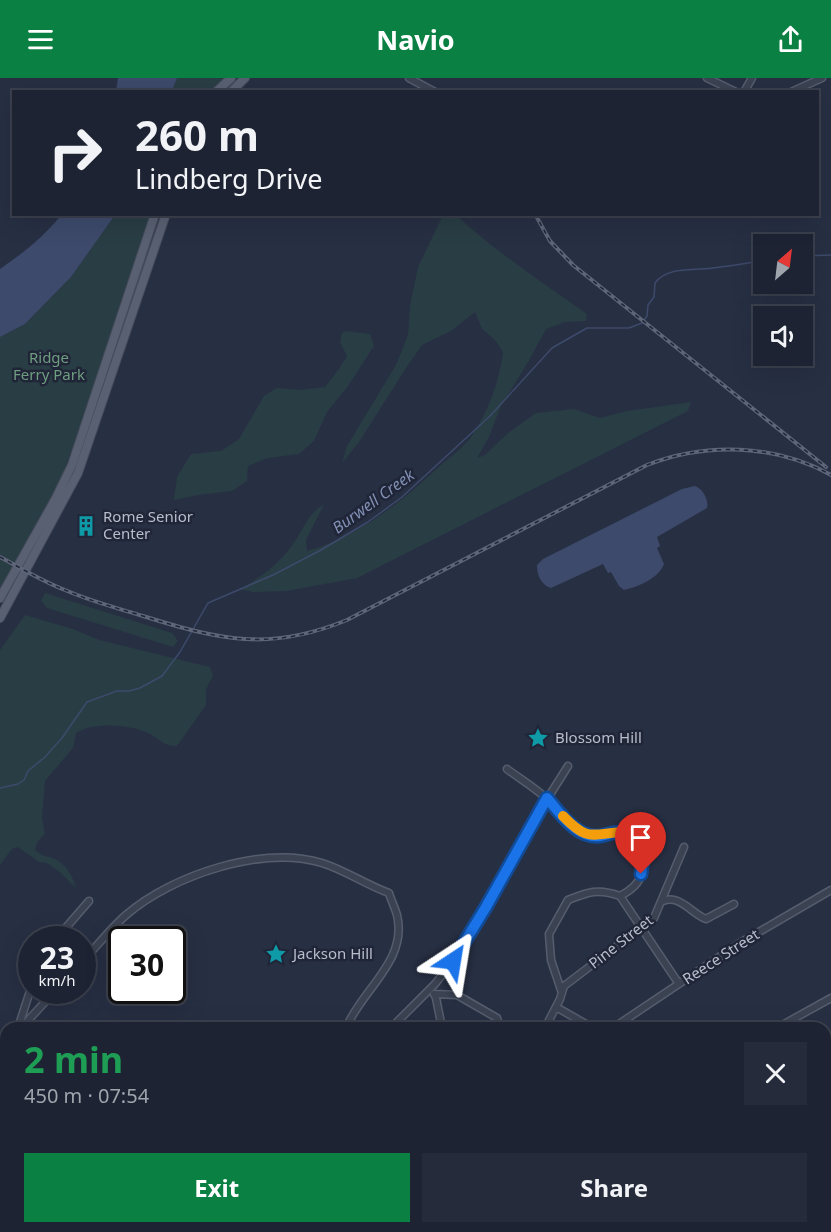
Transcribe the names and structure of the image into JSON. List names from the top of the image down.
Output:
{
  "streets": {
    "street": ["Pine Street", "Reece Street"]
  },
  "water": ["Burwell Creek"],
  "parks": ["Ridge Ferry Park"],
  "places": {
    "building": ["Rome Senior Center"],
    "place": ["Blossom Hill", "Jackson Hill"]
  },
  "north": "top right",
  "page": {
    "header": "Navio",
    "turn": ["260 m", "Lindberg Drive"],
    "speed": "23 km/h",
    "limit": "30",
    "heading": ["2 min", "450 m · 07:54"],
    "buttons": ["Exit", "Share"]
  }
}
